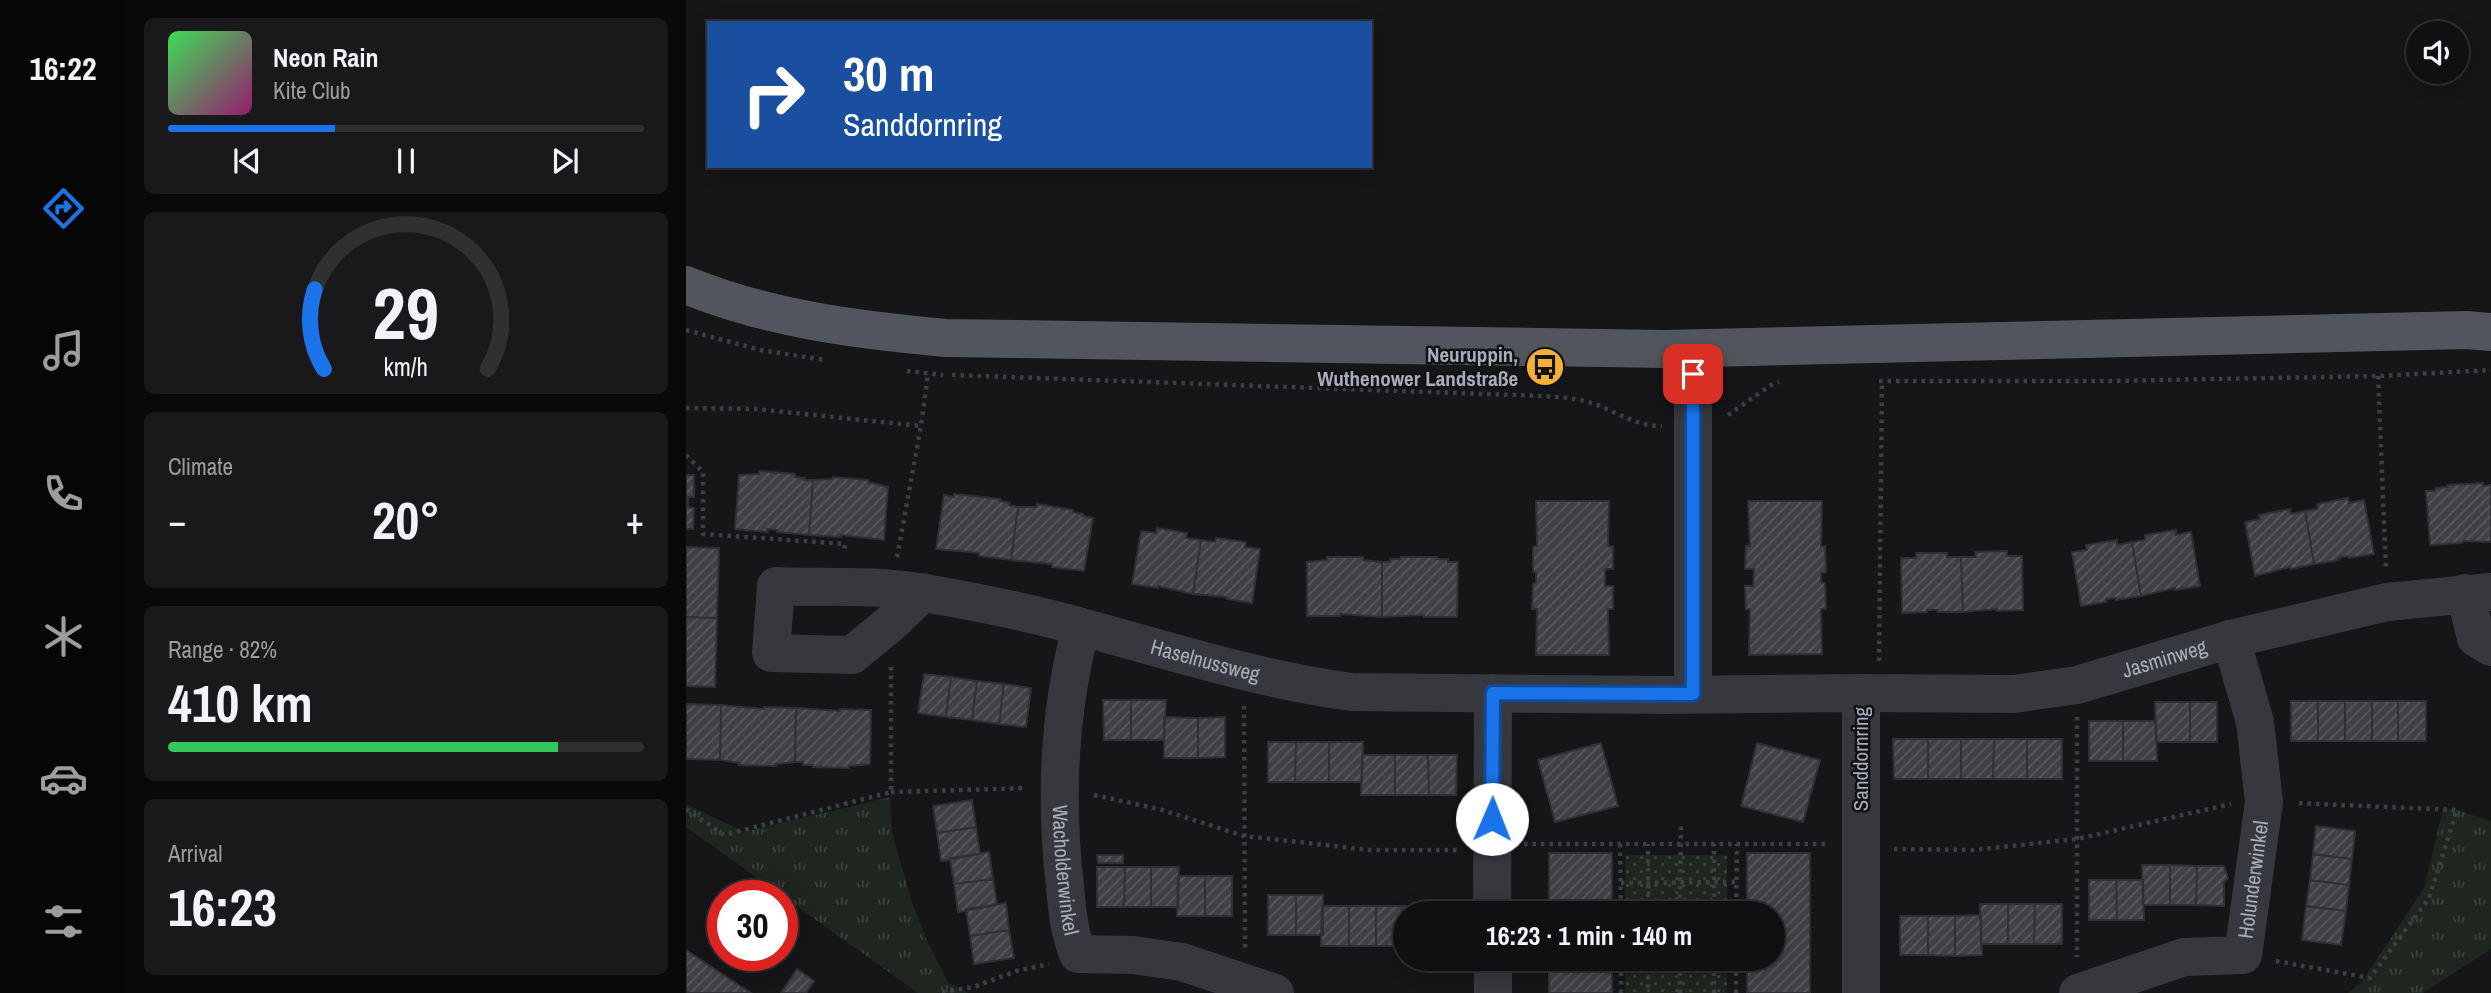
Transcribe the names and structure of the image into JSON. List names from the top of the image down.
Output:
{
  "streets": {
    "street": [
      "Jasminweg",
      "Haselnussweg",
      "Sanddornring",
      "Wacholderwinkel",
      "Holunderwinkel"
    ]
  },
  "crossings": [
    ["Jasminweg", "Sanddornring"],
    ["Jasminweg", "Holunderwinkel"],
    ["Haselnussweg", "Sanddornring"],
    ["Haselnussweg", "Wacholderwinkel"]
  ],
  "places": {
    "bus stop": ["Neuruppin, Wuthenower Landstraße"]
  },
  "page": {
    "tabs": "16:22",
    "turn": ["30 m", "Sanddornring"],
    "song": ["Neon Rain", "Kite Club"],
    "tile": [
      "Climate",
      ["Range · 82%", "410 km"],
      ["Arrival", "16:23"]
    ],
    "heat": ["−", "20°", "+"],
    "limit": "30",
    "trip": "16:23 · 1 min · 140 m",
    "gauge": ["29", "km/h"]
  }
}
